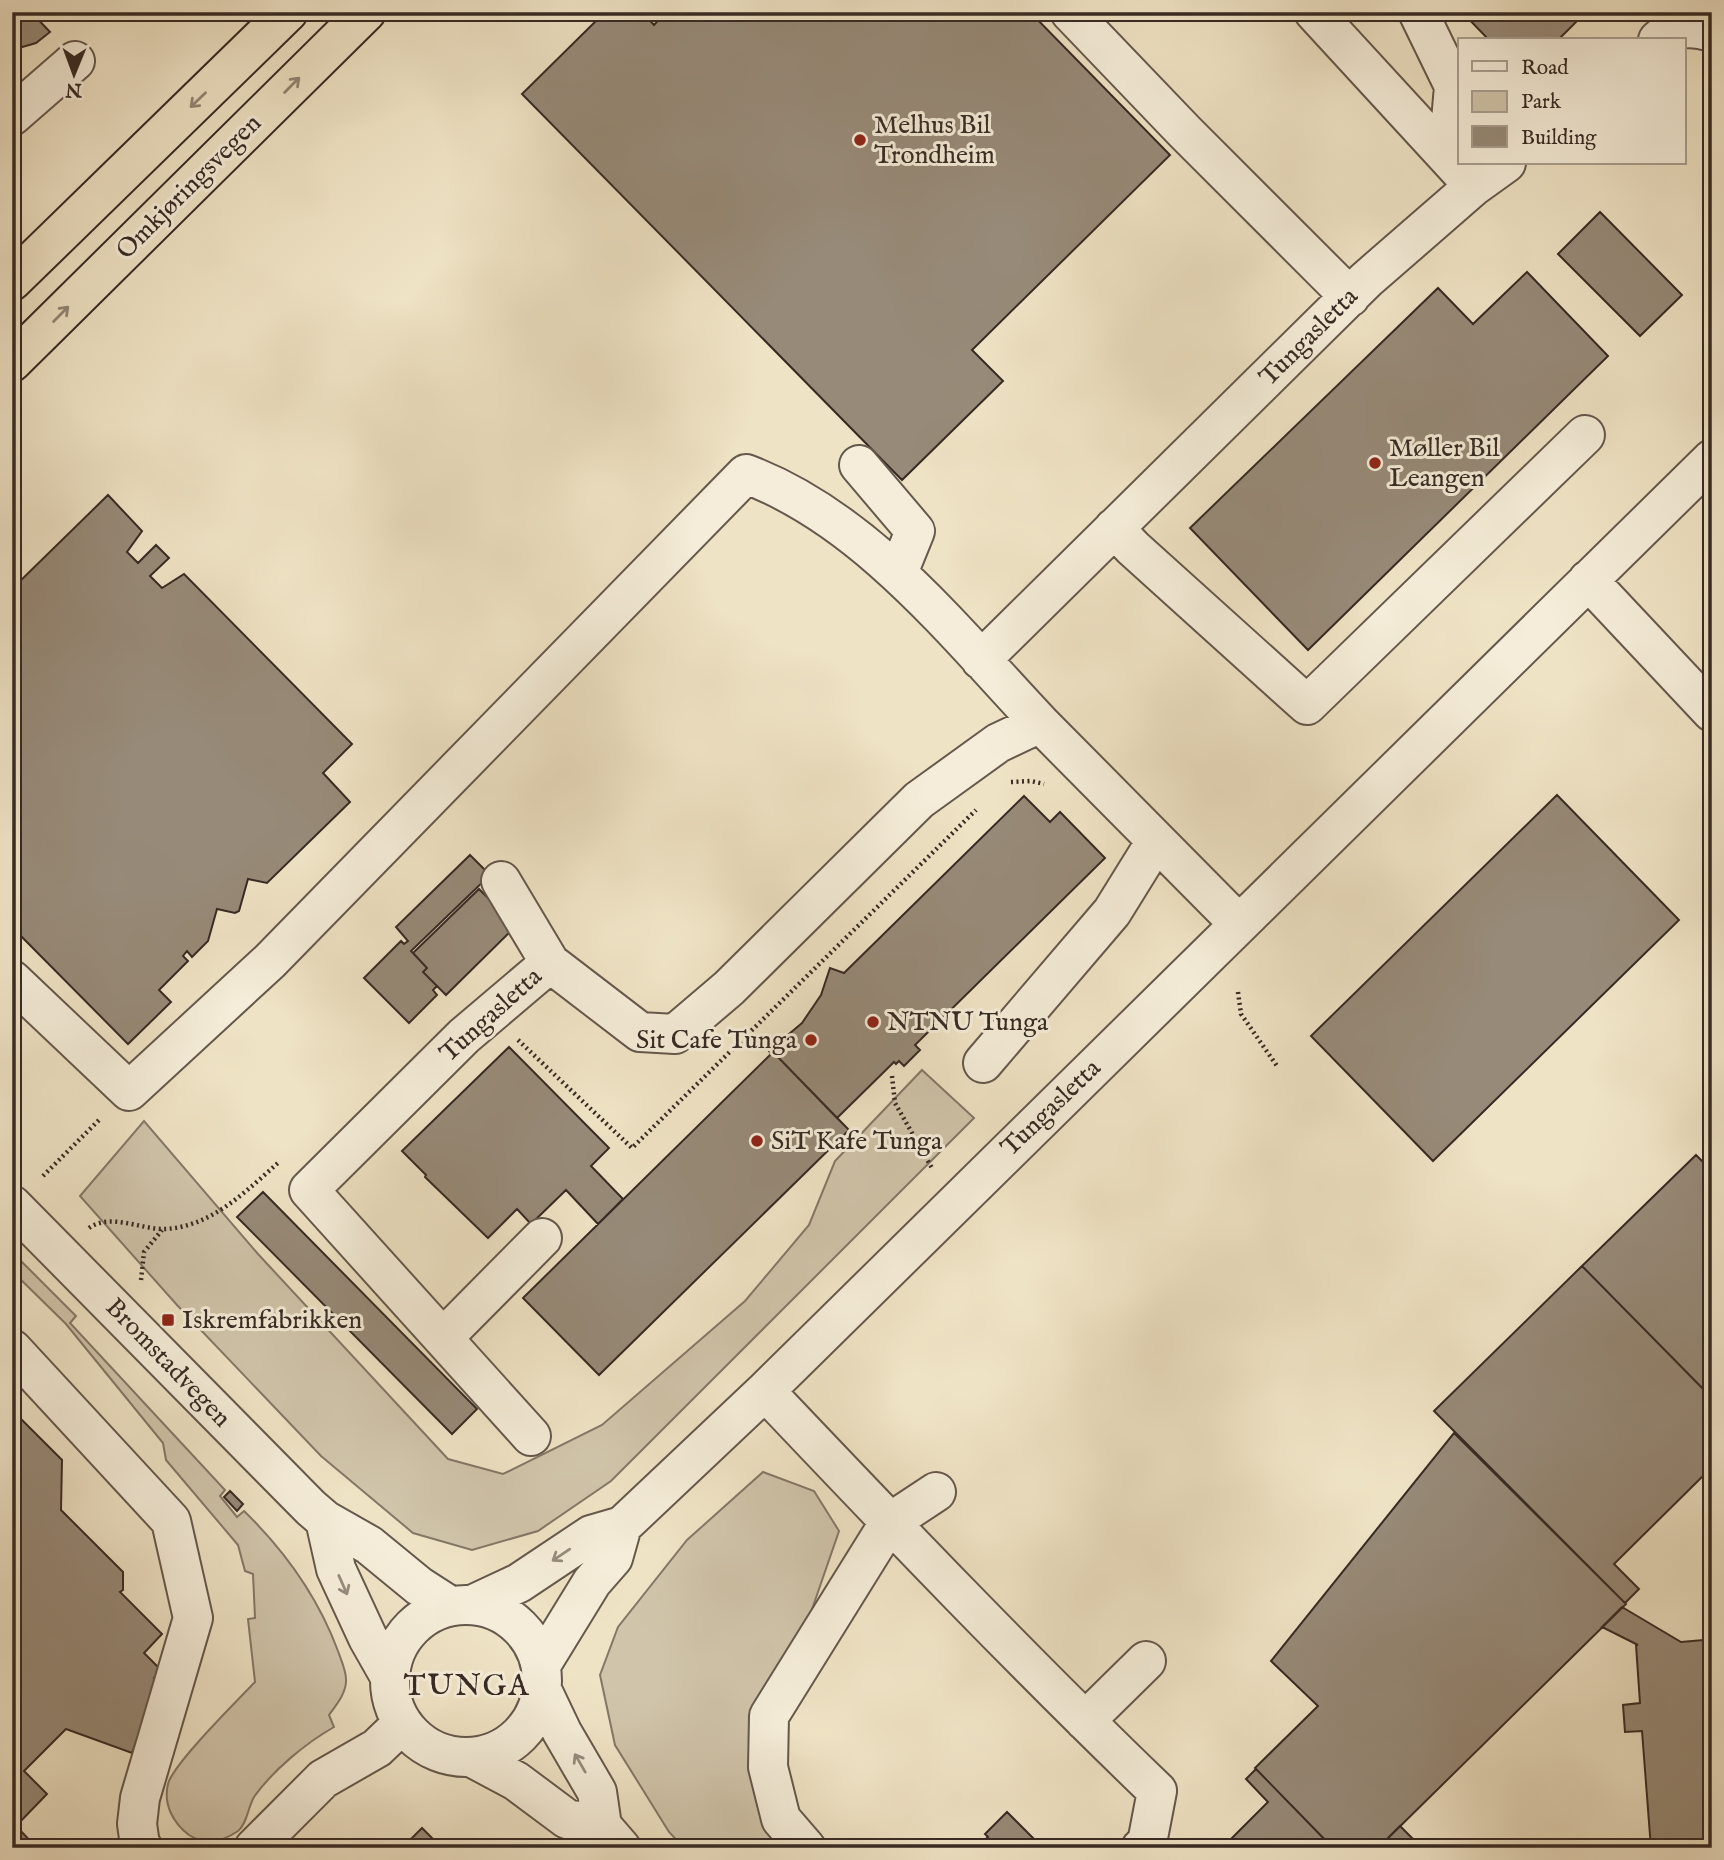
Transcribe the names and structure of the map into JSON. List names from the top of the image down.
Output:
{
  "streets": {
    "highway": ["Omkjøringsvegen"],
    "street": ["Tungasletta", "Bromstadvegen"]
  },
  "crossings": [
    ["Tungasletta", "Bromstadvegen"]
  ],
  "districts": ["TUNGA"],
  "places": {
    "other": [
      "Melhus Bil Trondheim",
      "Møller Bil Leangen",
      "NTNU Tunga",
      "Sit Cafe Tunga",
      "SiT Kafe Tunga"
    ],
    "transit": ["Iskremfabrikken"]
  },
  "legend": ["Road", "Park", "Building"],
  "north": "bottom"
}
